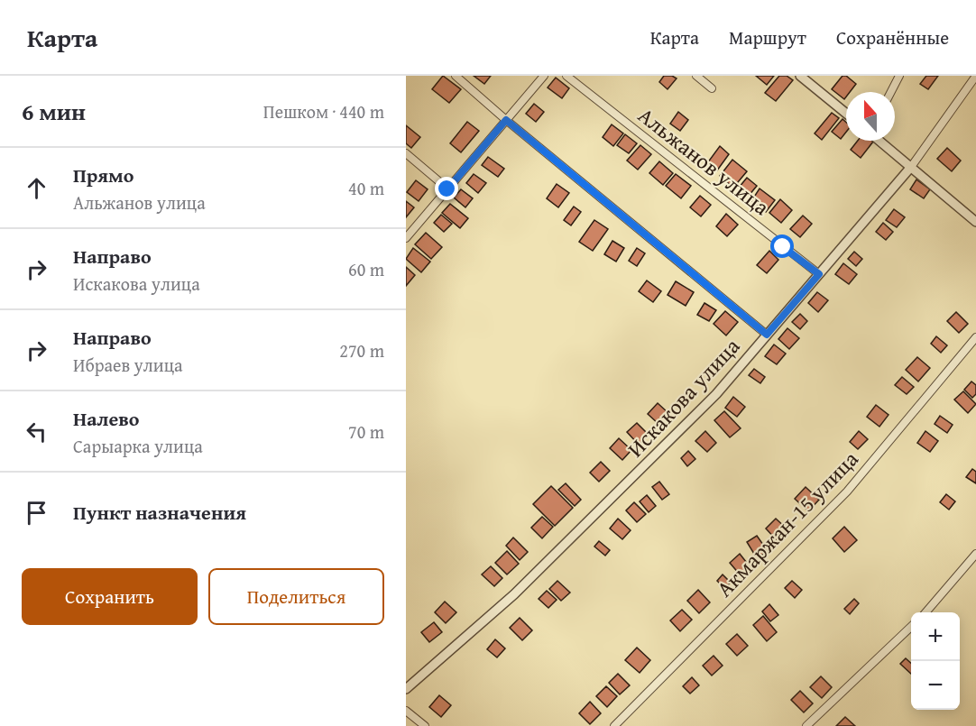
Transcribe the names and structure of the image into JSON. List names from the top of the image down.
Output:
{
  "streets": {
    "street": ["Альжанов улица", "Искакова улица", "Акмаржан-15 улица"]
  },
  "crossings": [
    ["Альжанов улица", "Искакова улица"]
  ],
  "north": "top",
  "page": {
    "header": "Карта",
    "nav": ["Карта", "Маршрут", "Сохранённые"],
    "heading": ["6 мин", "Пешком · 440 m"],
    "list": [
      ["Прямо", "Альжанов улица", "40 m"],
      ["Направо", "Искакова улица", "60 m"],
      ["Направо", "Ибраев улица", "270 m"],
      ["Налево", "Сарыарка улица", "70 m"],
      "Пункт назначения"
    ],
    "buttons": ["Сохранить", "Поделиться"],
    "map_buttons": ["+", "−"]
  }
}
